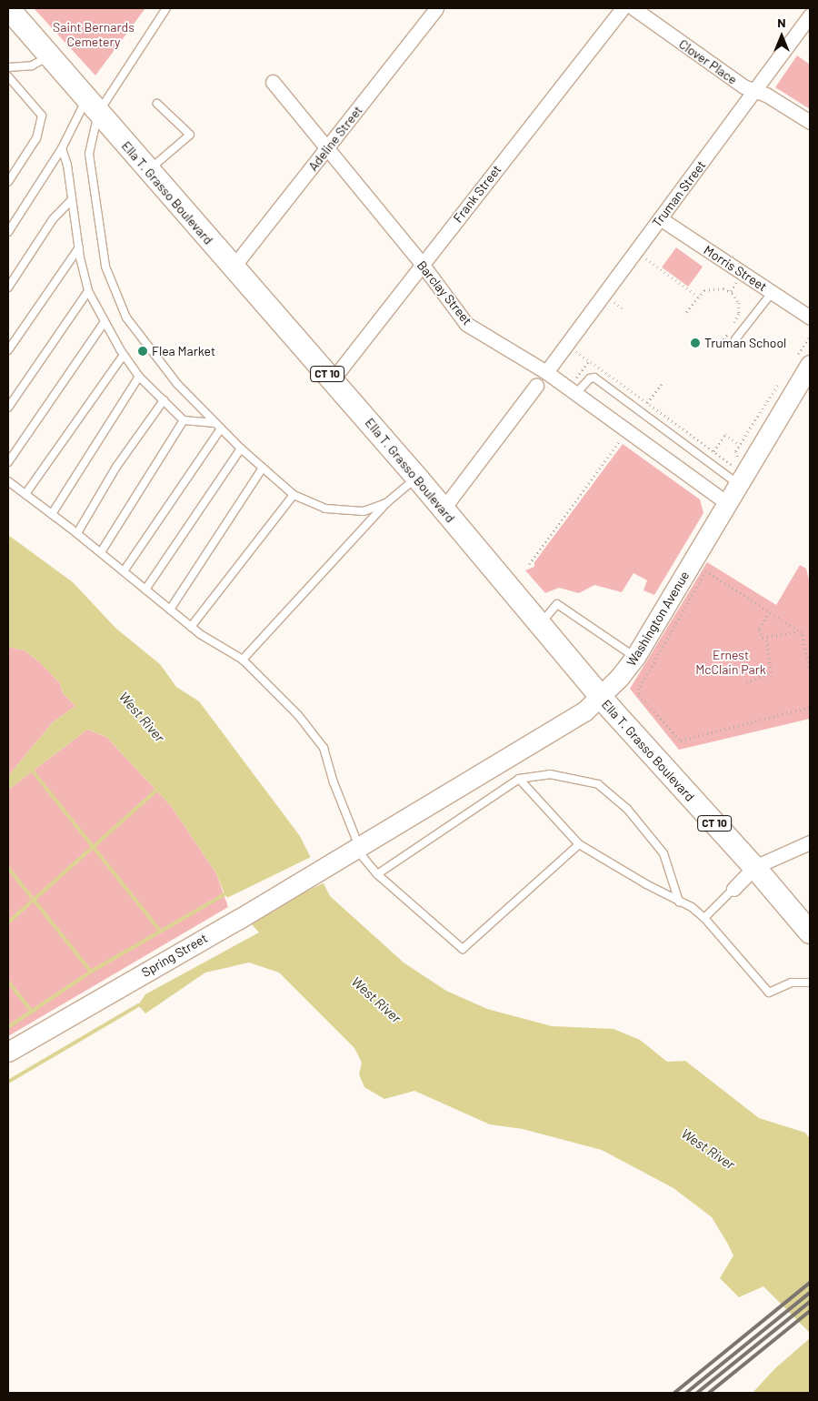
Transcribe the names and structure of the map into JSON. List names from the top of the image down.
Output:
{
  "streets": {
    "main road": [
      "Ella T. Grasso Boulevard",
      "CT 10",
      "Washington Avenue",
      "Spring Street"
    ],
    "street": [
      "Clover Place",
      "Adeline Street",
      "Frank Street",
      "Truman Street",
      "Morris Street",
      "Barclay Street"
    ]
  },
  "crossings": [
    ["Clover Place", "Truman Street"],
    ["Adeline Street", "Ella T. Grasso Boulevard"],
    ["Adeline Street", "Barclay Street"],
    ["Ella T. Grasso Boulevard", "Frank Street"],
    ["Ella T. Grasso Boulevard", "Washington Avenue"],
    ["Frank Street", "Barclay Street"],
    ["Truman Street", "Morris Street"],
    ["Truman Street", "Barclay Street"],
    ["Barclay Street", "Washington Avenue"],
    ["Washington Avenue", "Spring Street"]
  ],
  "water": ["West River"],
  "parks": ["Saint Bernards Cemetery", "Ernest McClain Park"],
  "places": ["Truman School", "Flea Market"],
  "north": "top"
}
